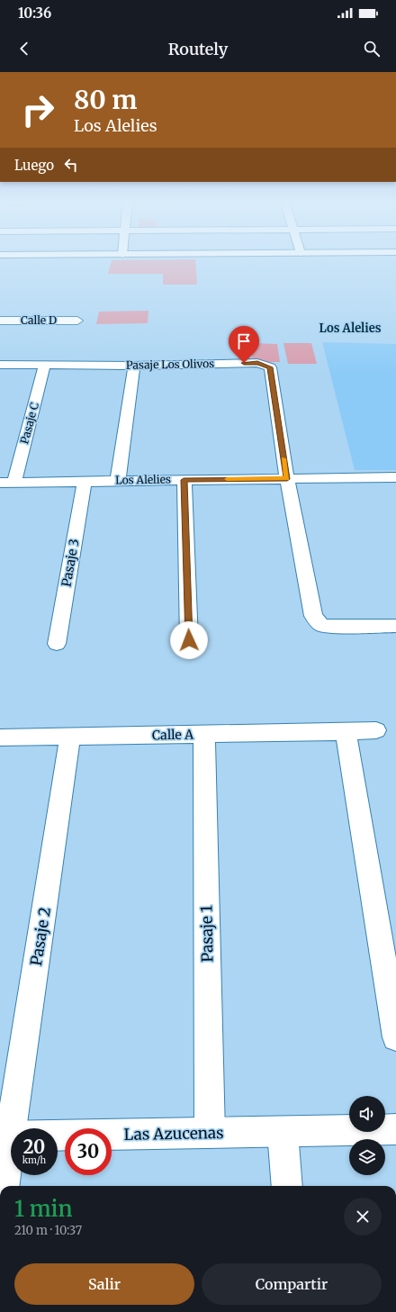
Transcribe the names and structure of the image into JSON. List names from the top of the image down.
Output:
{
  "streets": {
    "street": [
      "Calle D",
      "Pasaje Los Olivos",
      "Pasaje C",
      "Los Alelies",
      "Pasaje 3",
      "Calle A",
      "Pasaje 1",
      "Pasaje 2",
      "Las Azucenas"
    ]
  },
  "crossings": [
    ["Pasaje Los Olivos", "Pasaje C"],
    ["Pasaje Los Olivos", "Los Alelies"],
    ["Pasaje C", "Los Alelies"],
    ["Los Alelies", "Pasaje 3"],
    ["Calle A", "Pasaje 1"],
    ["Calle A", "Pasaje 2"],
    ["Pasaje 1", "Las Azucenas"],
    ["Pasaje 2", "Las Azucenas"]
  ],
  "districts": ["Los Alelies"],
  "page": {
    "status": "10:36",
    "header": "Routely",
    "turn": ["80 m", "Los Alelies"],
    "then": "Luego",
    "speed": "20 km/h",
    "limit": "30",
    "heading": ["1 min", "210 m · 10:37"],
    "buttons": ["Salir", "Compartir"]
  }
}
